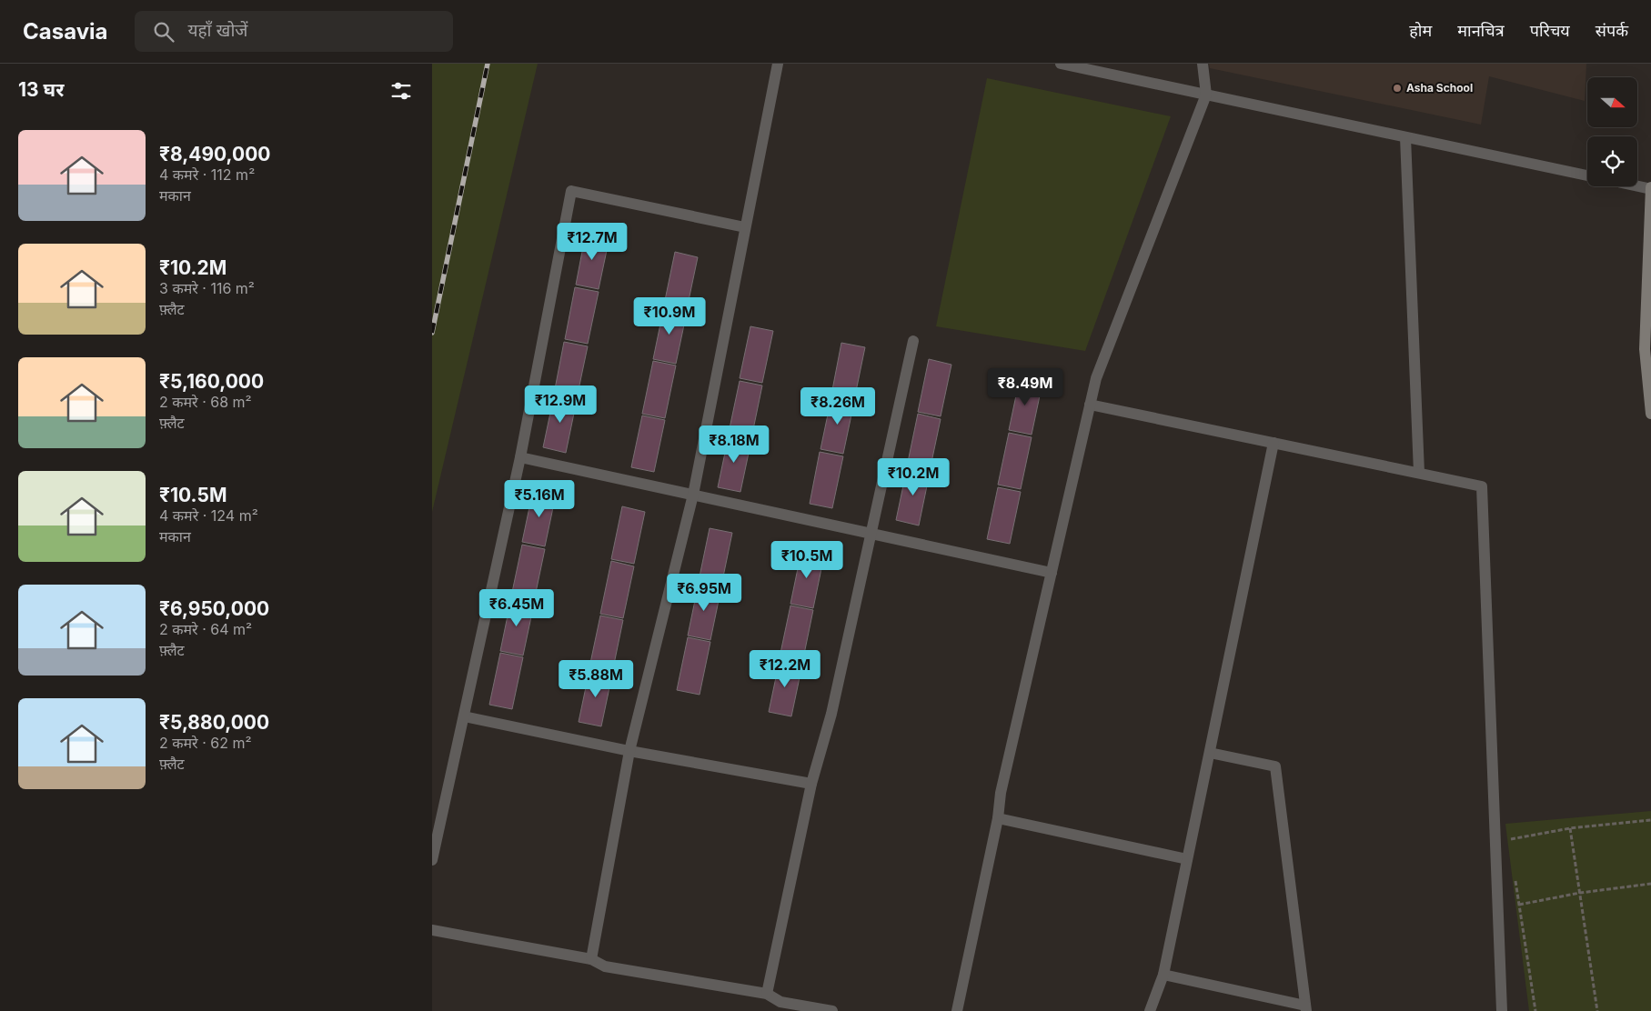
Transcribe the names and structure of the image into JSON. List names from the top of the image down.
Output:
{
  "places": ["Asha School"],
  "north": "right",
  "page": {
    "header": "Casavia",
    "search": "यहाँ खोजें",
    "nav": [
      "होम",
      "मानचित्र",
      "परिचय",
      "संपर्क"
    ],
    "heading": "13 घर",
    "list": [
      {
        "name": "₹8,490,000",
        "note": "4 कमरे · 112 m² · मकान"
      },
      {
        "name": "₹10.2M",
        "note": "3 कमरे · 116 m² · फ़्लैट"
      },
      {
        "name": "₹5,160,000",
        "note": "2 कमरे · 68 m² · फ़्लैट"
      },
      {
        "name": "₹10.5M",
        "note": "4 कमरे · 124 m² · मकान"
      },
      {
        "name": "₹6,950,000",
        "note": "2 कमरे · 64 m² · फ़्लैट"
      },
      {
        "name": "₹5,880,000",
        "note": "2 कमरे · 62 m² · फ़्लैट"
      }
    ],
    "price": [
      "₹12.7M",
      "₹10.9M",
      "₹8.49M",
      "₹12.9M",
      "₹8.26M",
      "₹8.18M",
      "₹10.2M",
      "₹5.16M",
      "₹10.5M",
      "₹6.95M",
      "₹6.45M",
      "₹12.2M",
      "₹5.88M"
    ]
  }
}
